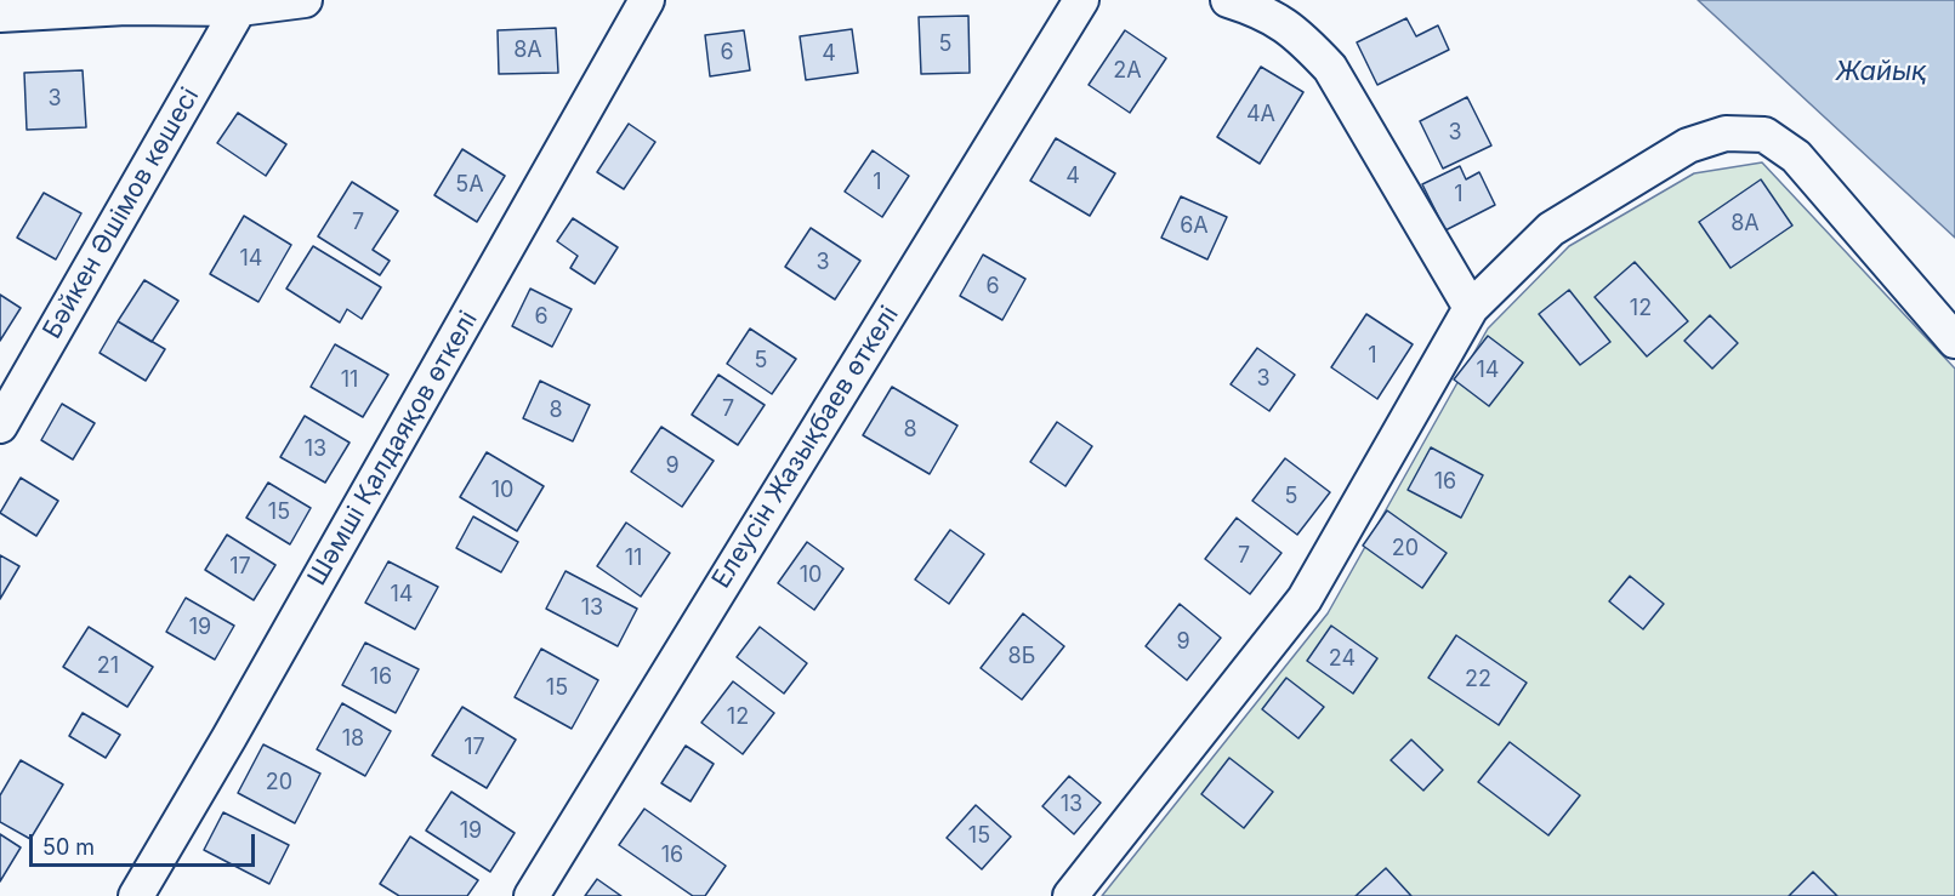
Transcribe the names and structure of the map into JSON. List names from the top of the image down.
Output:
{
  "streets": {
    "street": ["Бәйкен Әшімов көшесі", "Елеусін Жазықбаев өткелі", "Шәмші Қалдаяқов өткелі"]
  },
  "water": ["Жайық"],
  "house_numbers": [
    "5",
    "8А",
    "6",
    "4",
    "2А",
    "3",
    "4А",
    "3",
    "4",
    "1",
    "5А",
    "1",
    "7",
    "8А",
    "6А",
    "14",
    "3",
    "6",
    "12",
    "6",
    "1",
    "5",
    "14",
    "3",
    "11",
    "7",
    "8",
    "8",
    "13",
    "9",
    "16",
    "10",
    "5",
    "15",
    "20",
    "7",
    "11",
    "17",
    "10",
    "14",
    "13",
    "19",
    "9",
    "8Б",
    "24",
    "21",
    "16",
    "22",
    "15",
    "12",
    "18",
    "17",
    "20",
    "13",
    "19",
    "15",
    "16"
  ],
  "scale_bar": "50 m"
}
